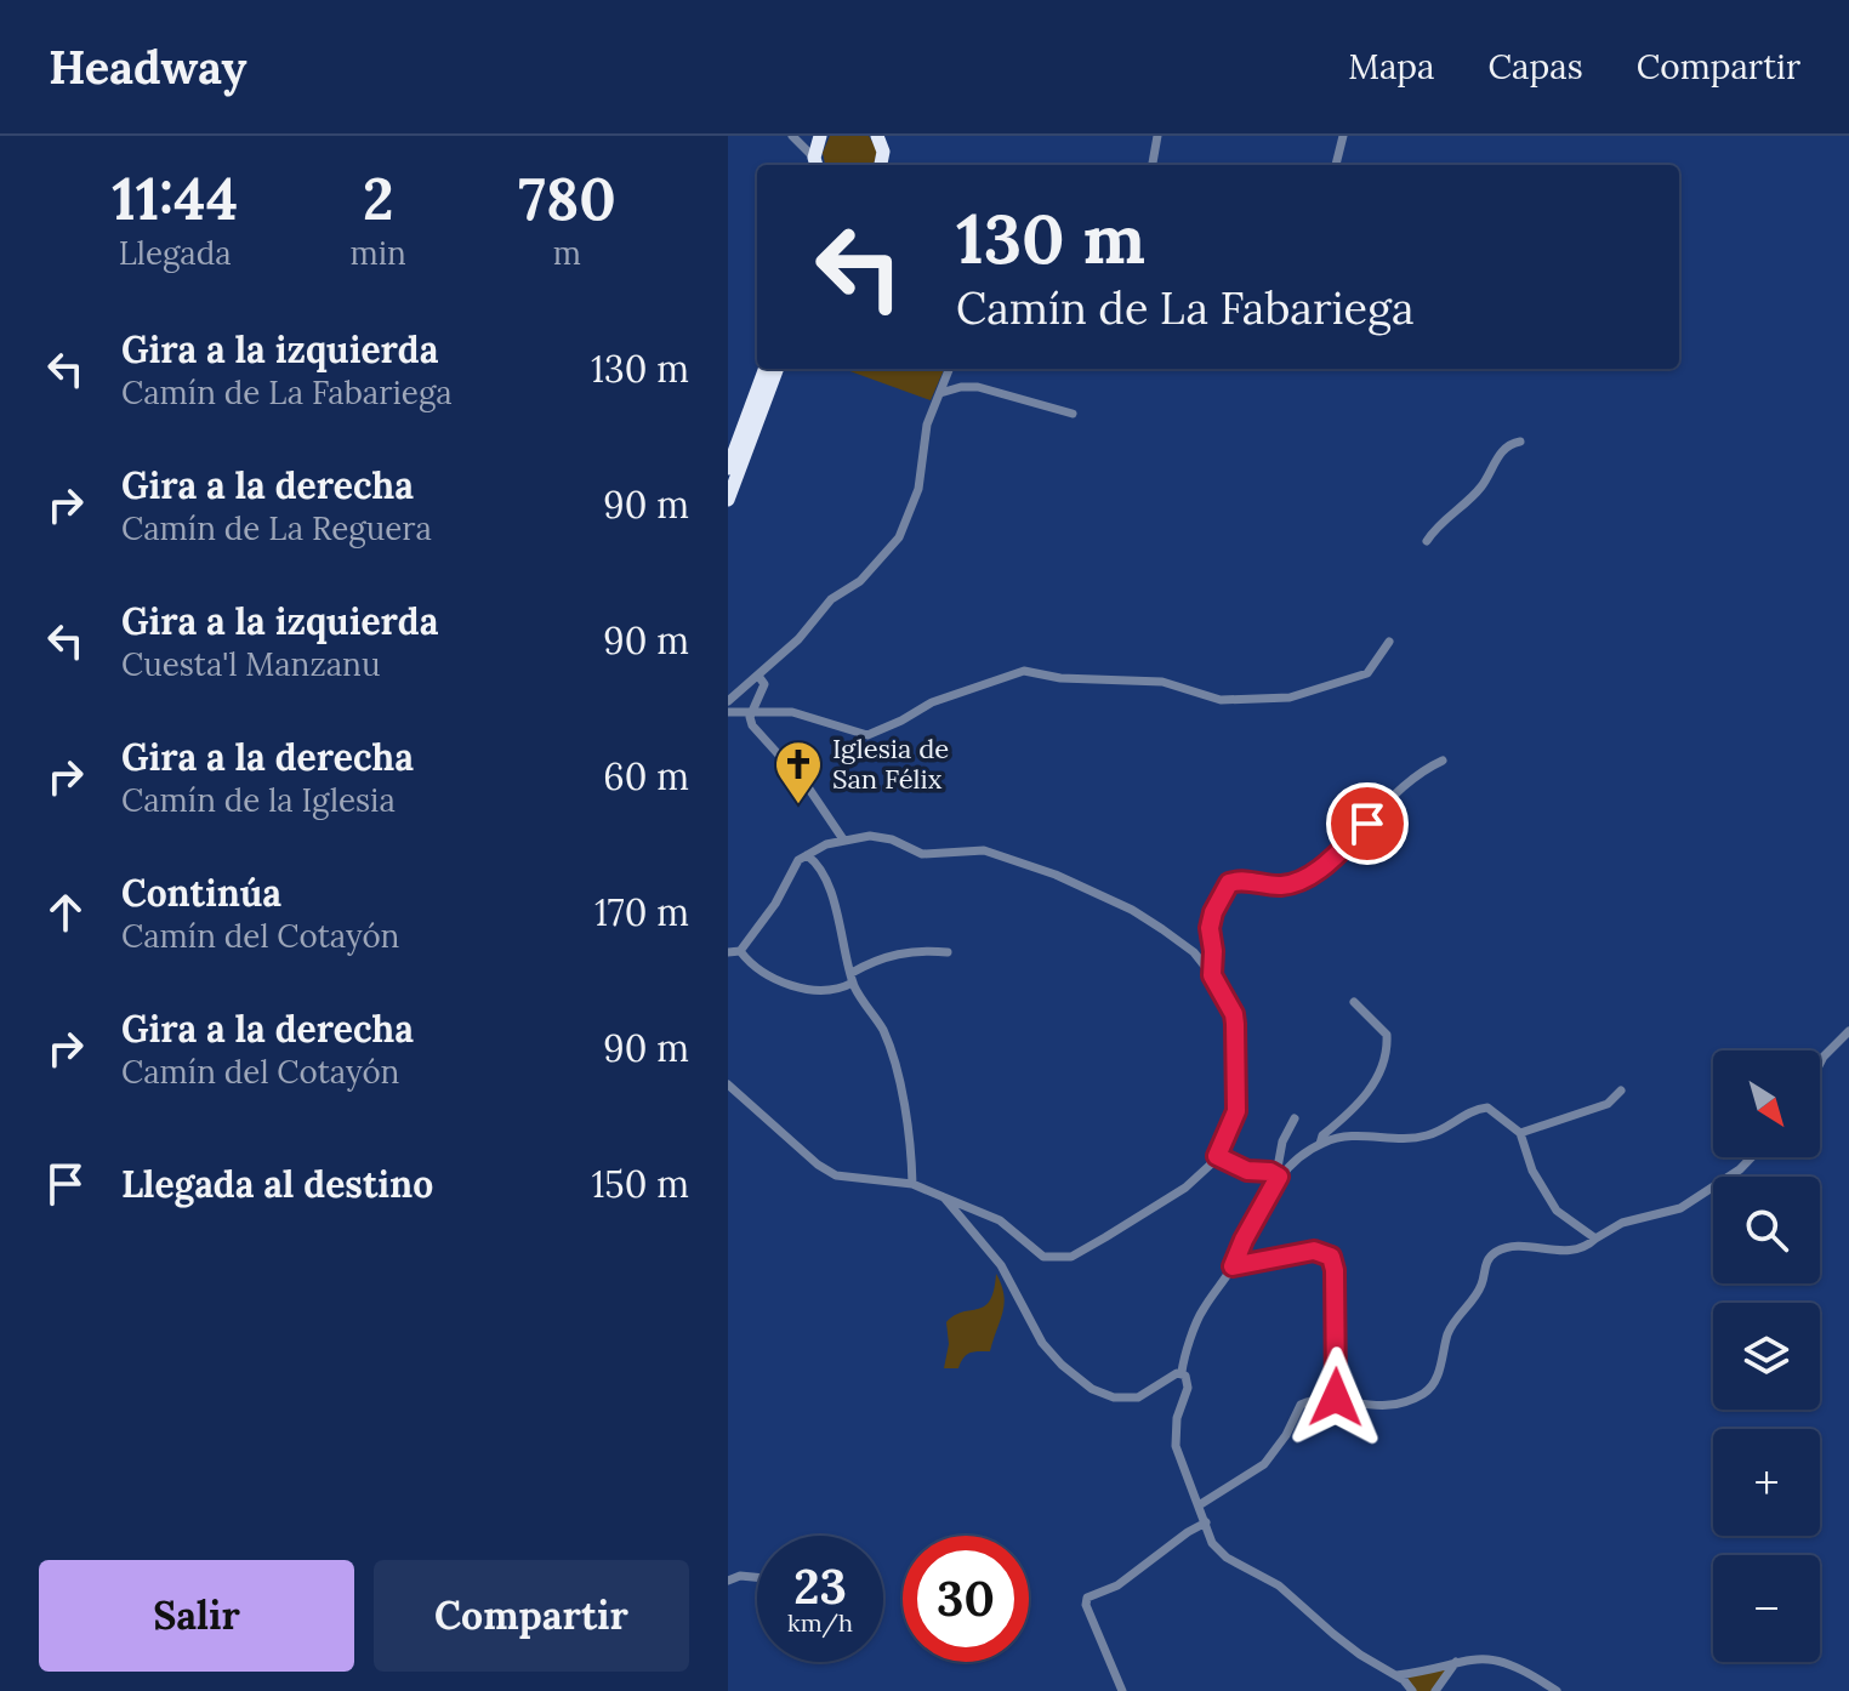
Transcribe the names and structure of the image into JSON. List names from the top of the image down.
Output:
{
  "places": {
    "church": ["Iglesia de San Félix"]
  },
  "north": "bottom right",
  "page": {
    "header": "Headway",
    "nav": ["Mapa", "Capas", "Compartir"],
    "eta": [
      "11:44",
      "Llegada",
      "2",
      "min",
      "780",
      "m"
    ],
    "turn": ["130 m", "Camín de La Fabariega"],
    "list": [
      {
        "name": "Gira a la izquierda",
        "note": "Camín de La Fabariega",
        "value": "130 m"
      },
      {
        "name": "Gira a la derecha",
        "note": "Camín de La Reguera",
        "value": "90 m"
      },
      {
        "name": "Gira a la izquierda",
        "note": "Cuesta'l Manzanu",
        "value": "90 m"
      },
      {
        "name": "Gira a la derecha",
        "note": "Camín de la Iglesia",
        "value": "60 m"
      },
      {
        "name": "Continúa",
        "note": "Camín del Cotayón",
        "value": "170 m"
      },
      {
        "name": "Gira a la derecha",
        "note": "Camín del Cotayón",
        "value": "90 m"
      },
      {
        "name": "Llegada al destino",
        "value": "150 m"
      }
    ],
    "map_buttons": ["+", "−"],
    "speed": "23 km/h",
    "limit": "30",
    "buttons": ["Salir", "Compartir"]
  }
}
